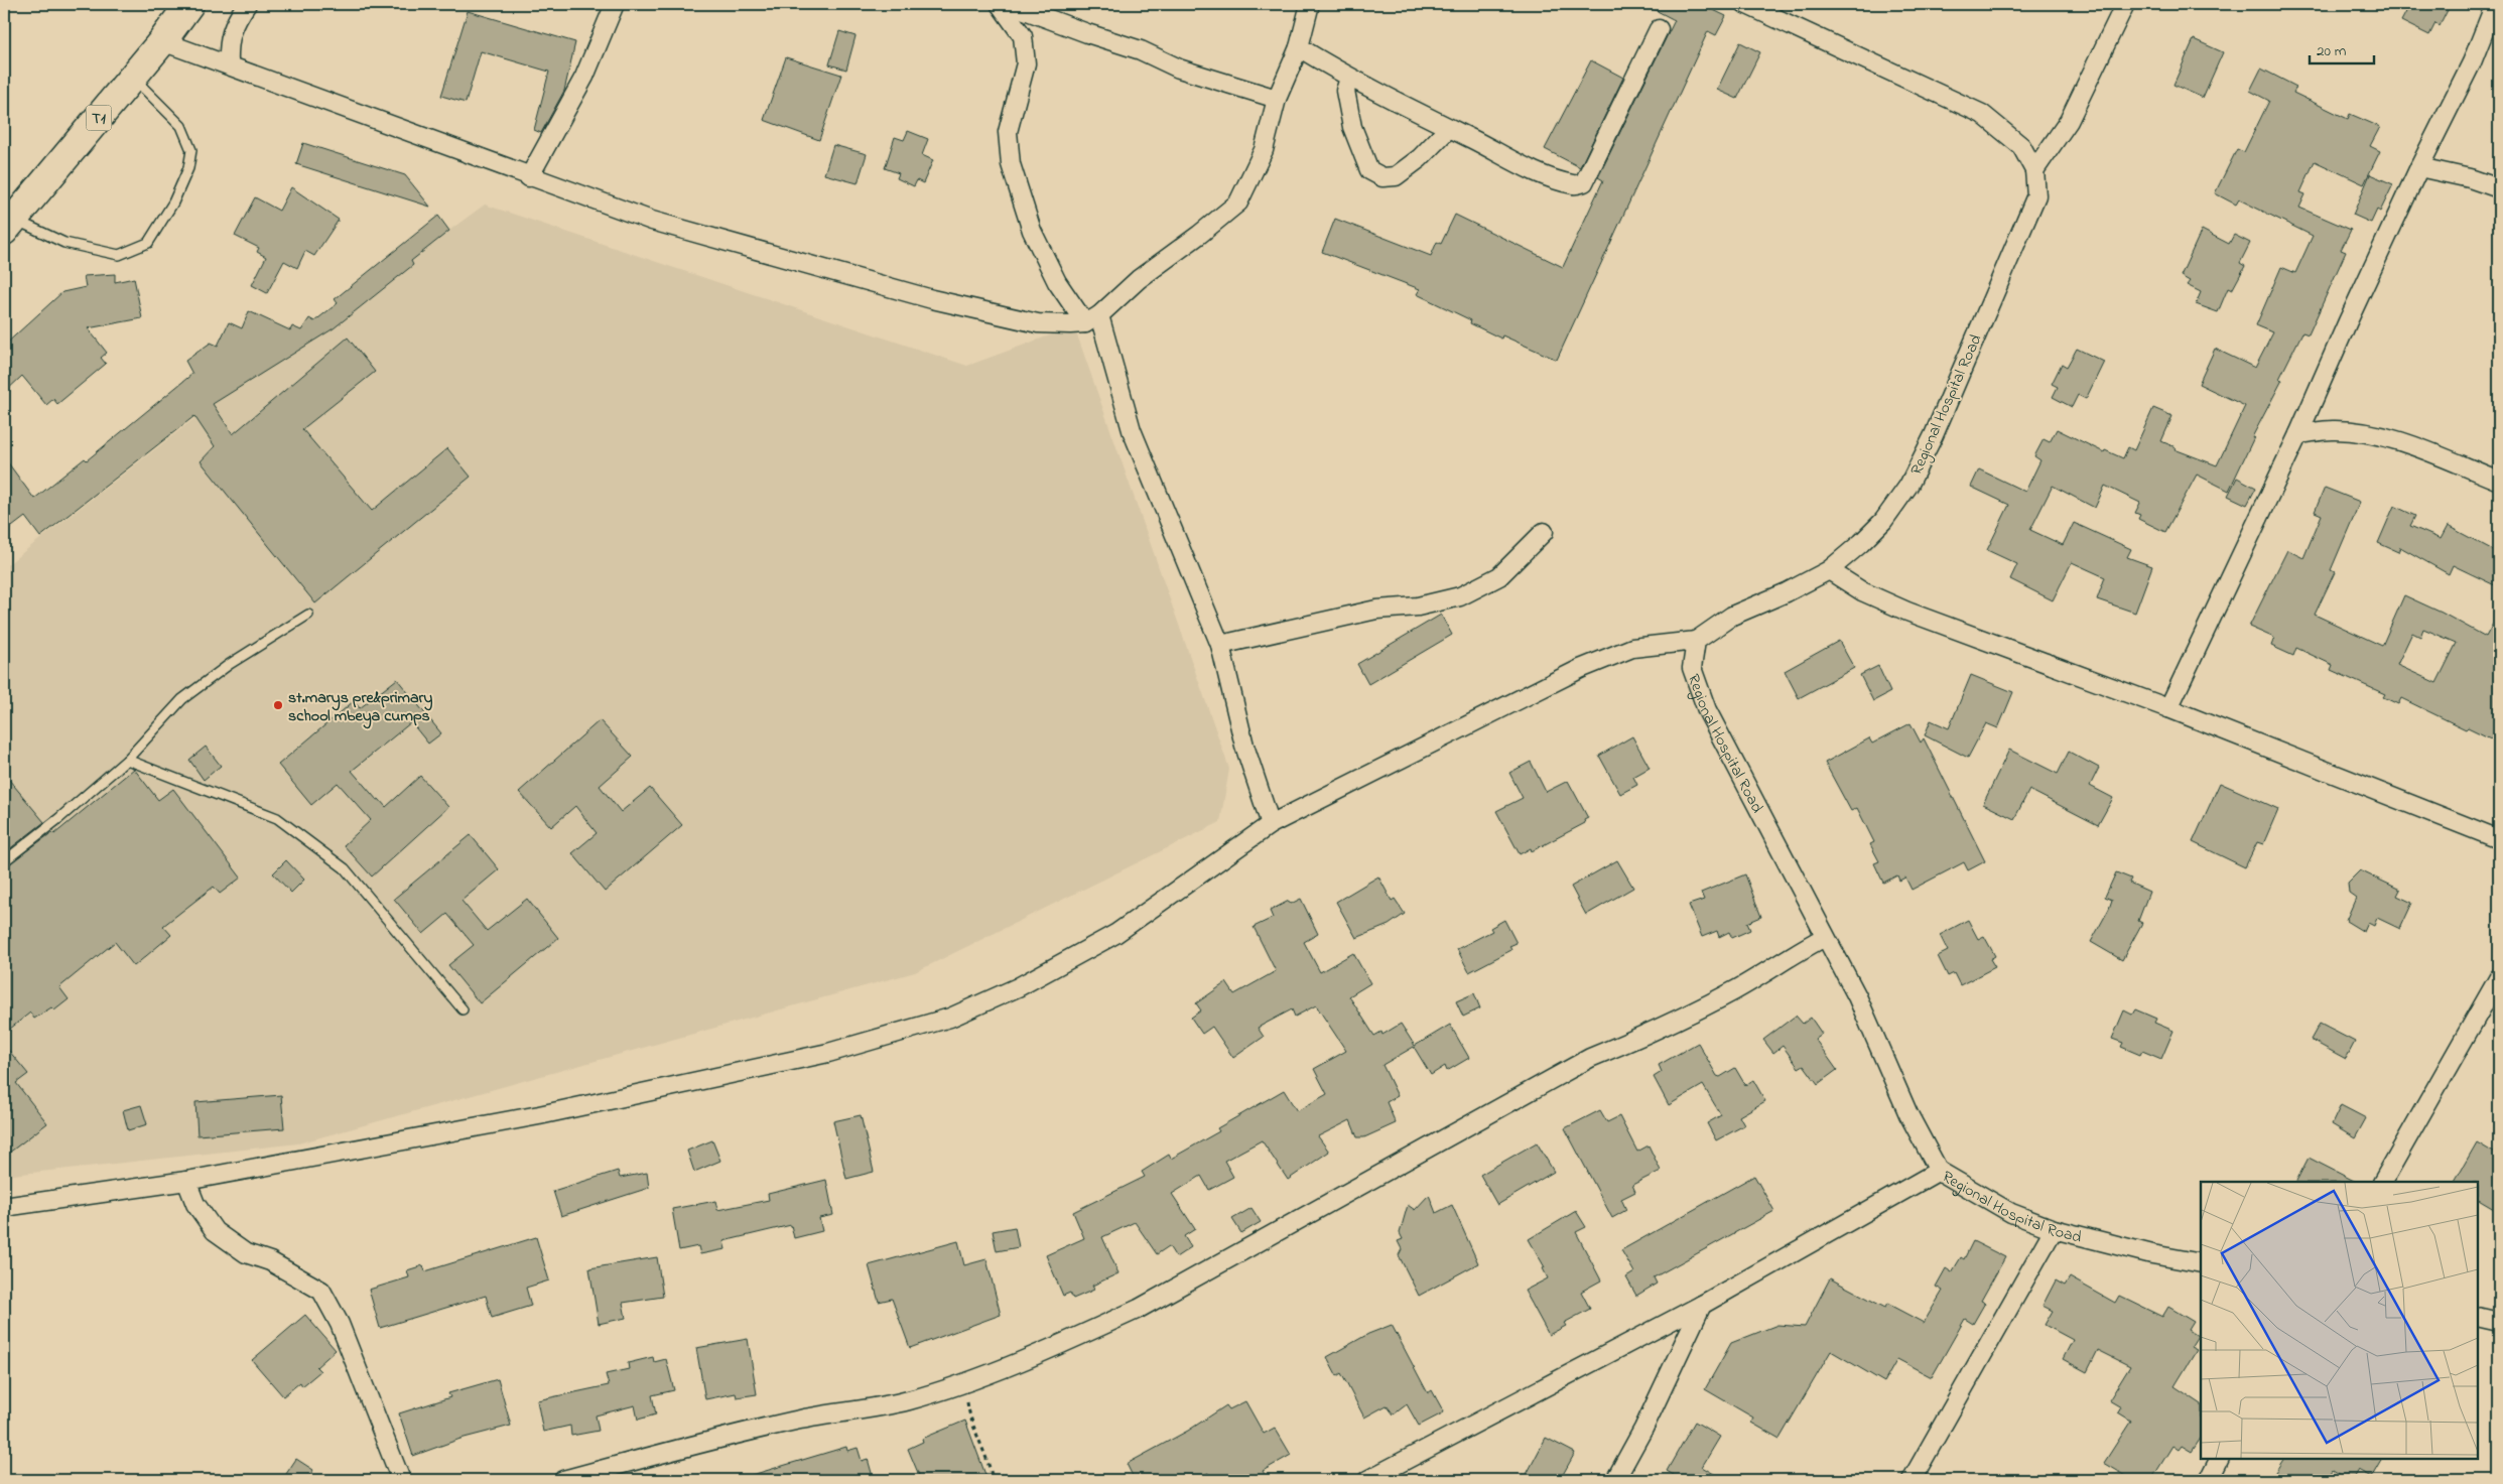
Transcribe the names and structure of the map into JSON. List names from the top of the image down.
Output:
{
  "streets": {
    "highway": ["T1"],
    "street": ["Regional Hospital Road"]
  },
  "places": ["st.marys pre&primary school mbeya cumps"],
  "scale_bar": "20 m"
}
